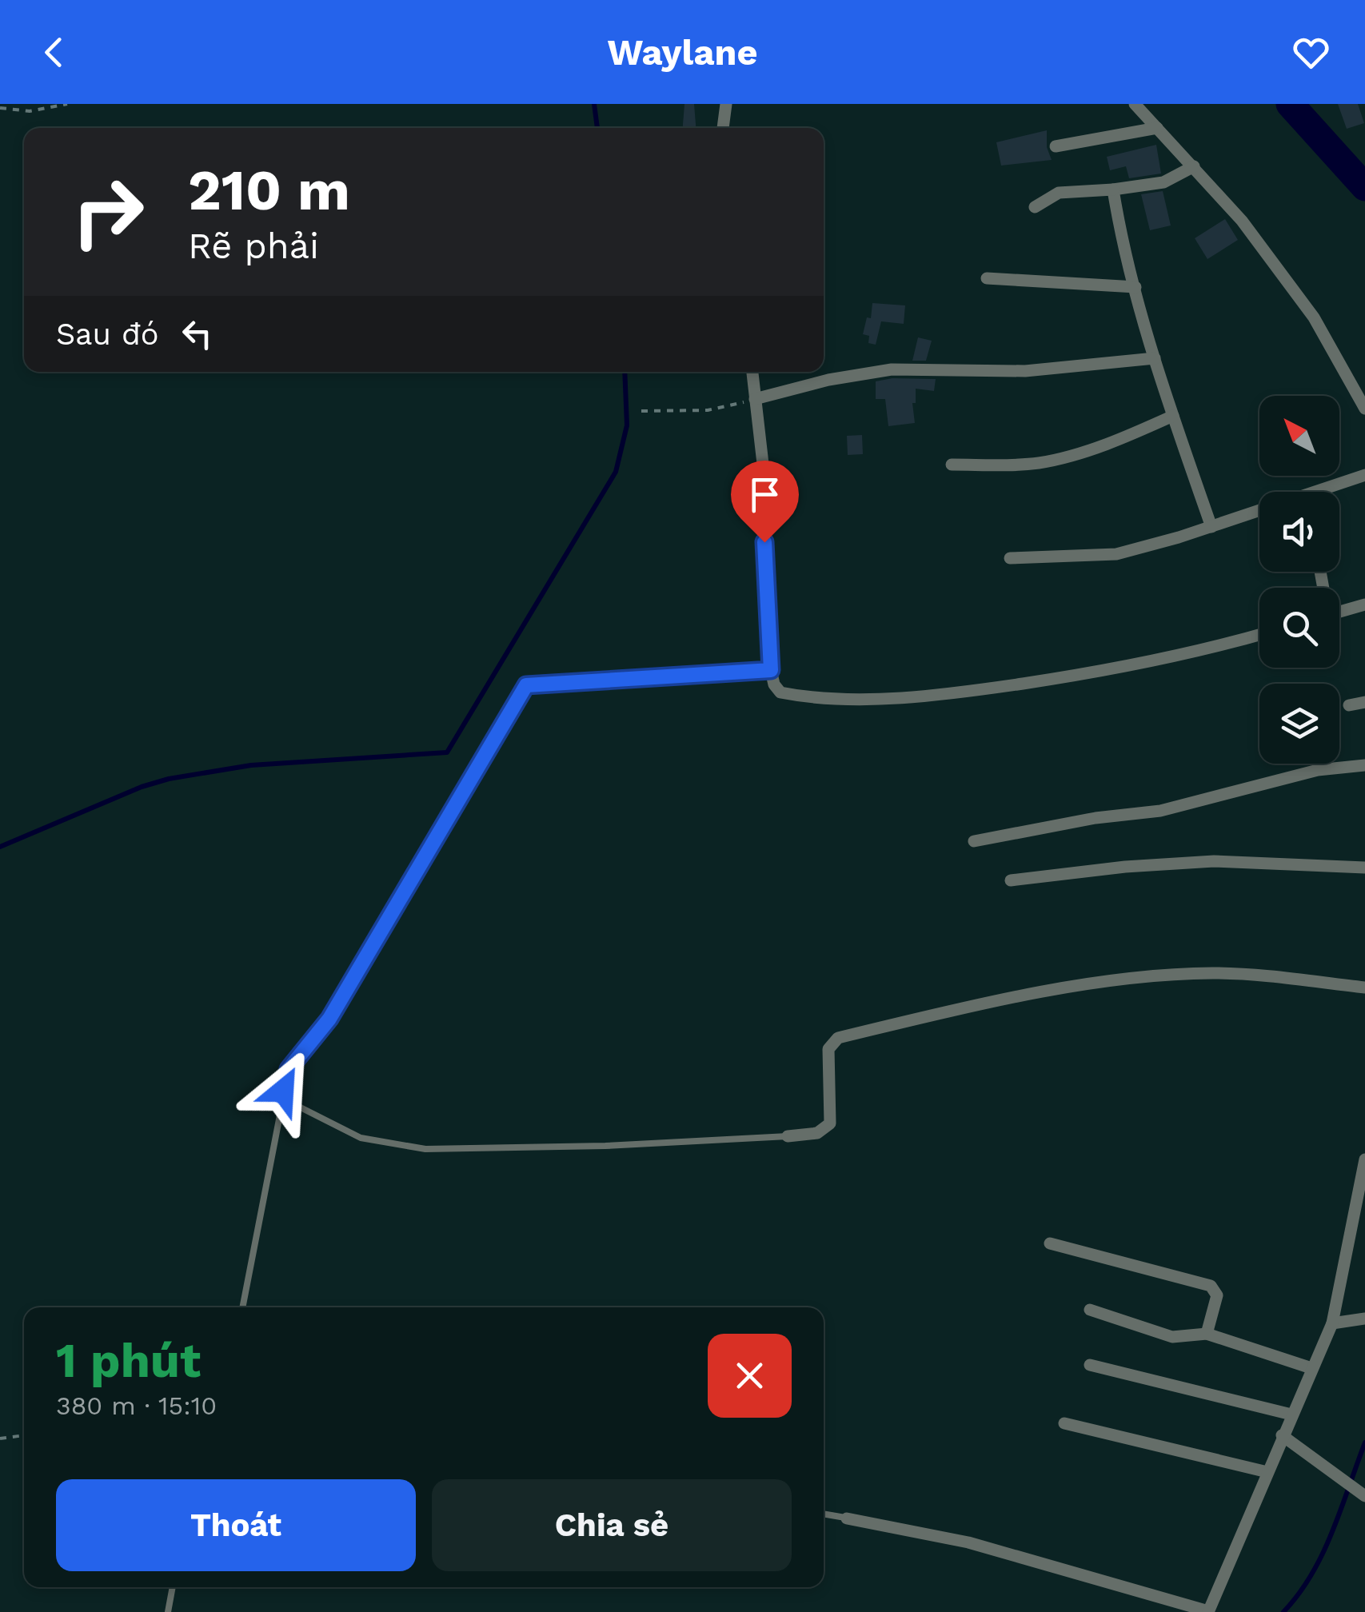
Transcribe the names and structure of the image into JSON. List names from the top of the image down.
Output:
{
  "north": "top left",
  "page": {
    "header": "Waylane",
    "turn": ["210 m", "Rẽ phải"],
    "then": "Sau đó",
    "heading": ["1 phút", "380 m · 15:10"],
    "buttons": ["Thoát", "Chia sẻ"]
  }
}
